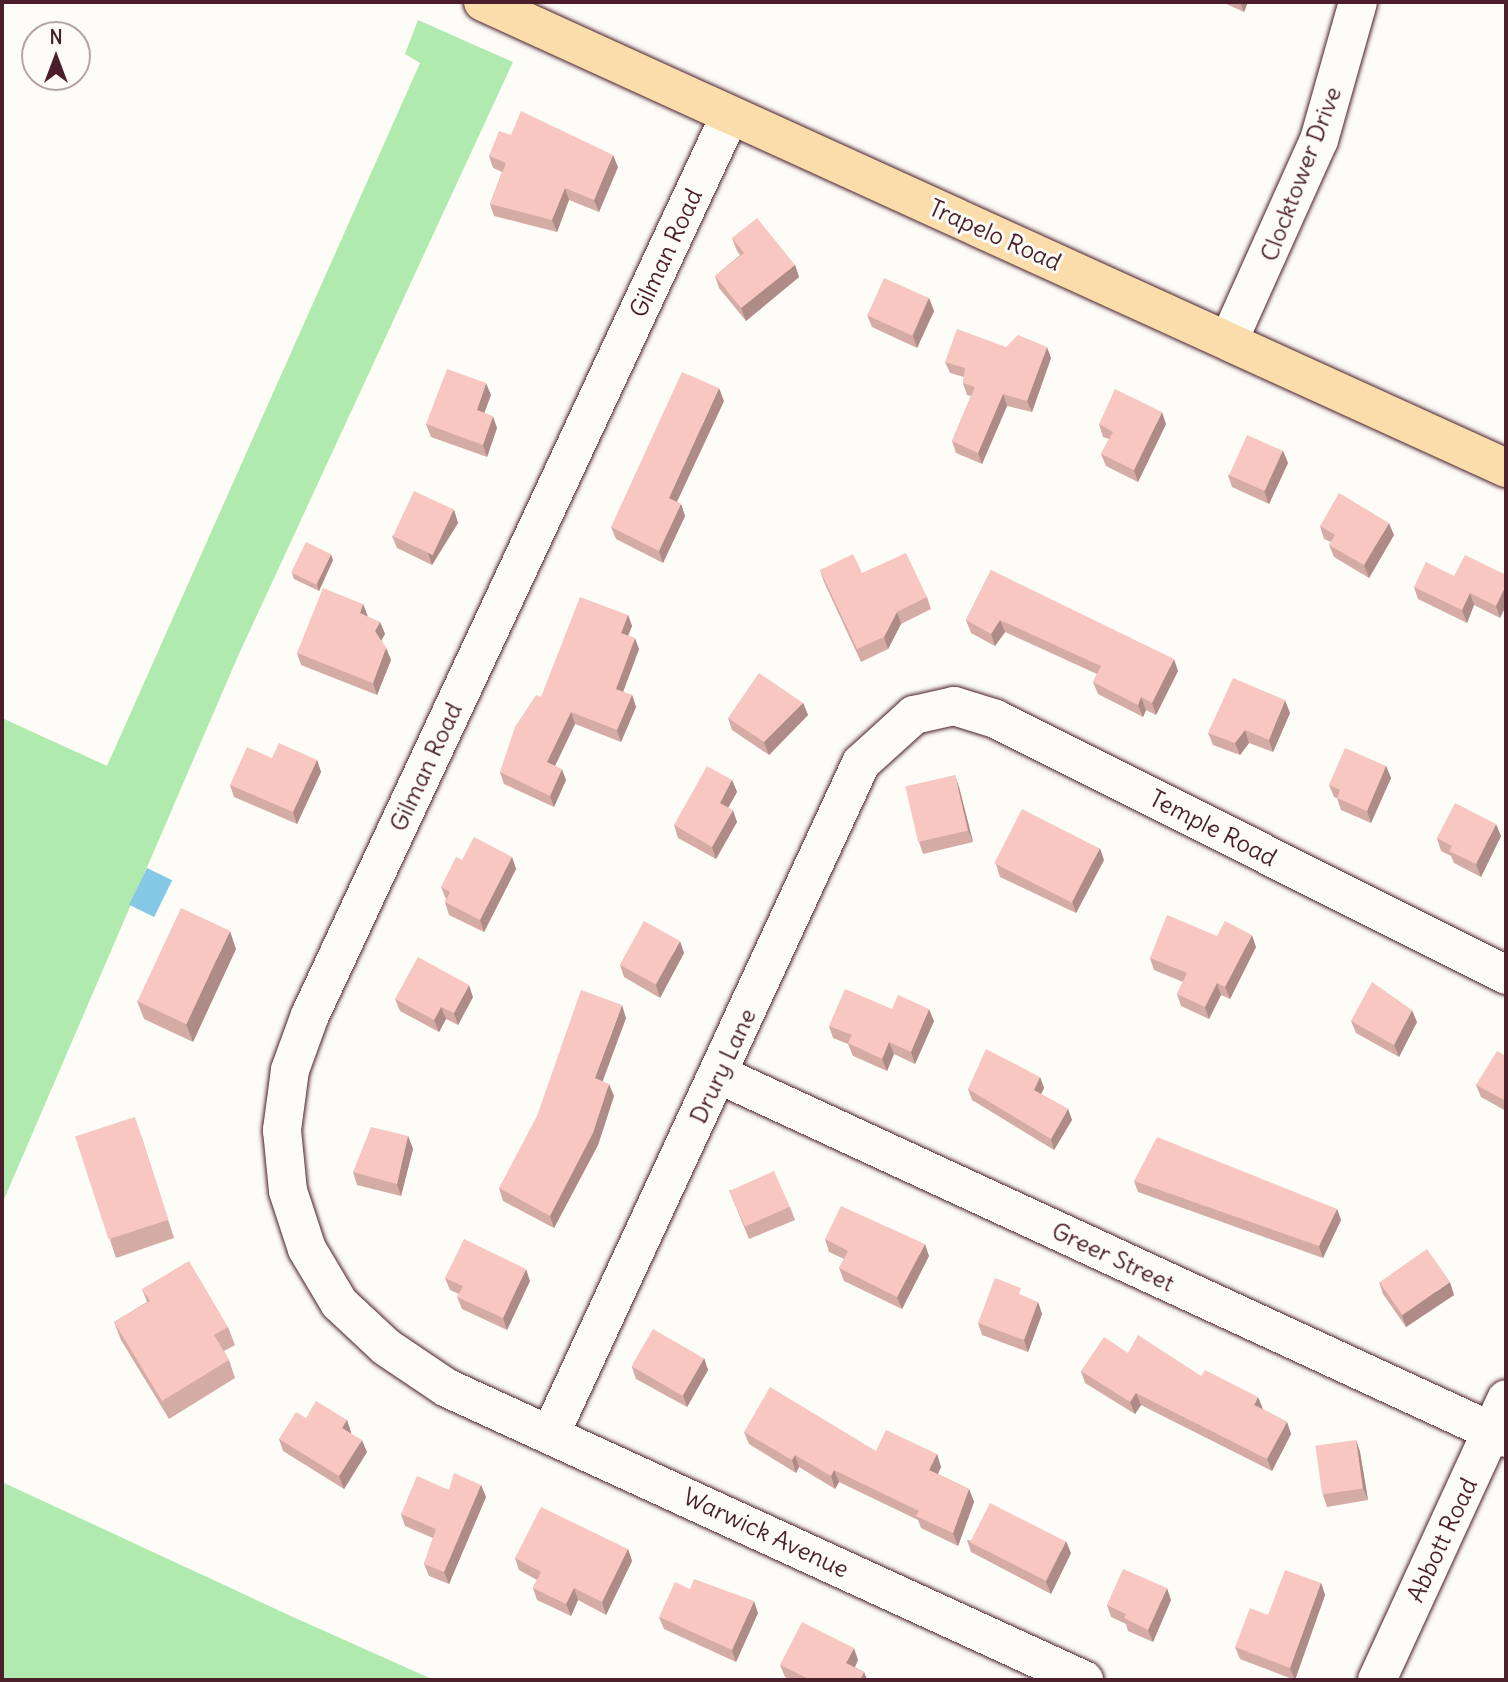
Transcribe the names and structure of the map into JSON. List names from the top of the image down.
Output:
{
  "streets": {
    "main road": ["Trapelo Road"],
    "street": [
      "Clocktower Drive",
      "Gilman Road",
      "Temple Road",
      "Drury Lane",
      "Greer Street",
      "Warwick Avenue",
      "Abbott Road"
    ]
  },
  "crossings": [
    ["Clocktower Drive", "Trapelo Road"],
    ["Trapelo Road", "Gilman Road"],
    ["Gilman Road", "Warwick Avenue"],
    ["Temple Road", "Drury Lane"],
    ["Drury Lane", "Greer Street"],
    ["Drury Lane", "Warwick Avenue"],
    ["Greer Street", "Abbott Road"]
  ],
  "north": "top"
}
